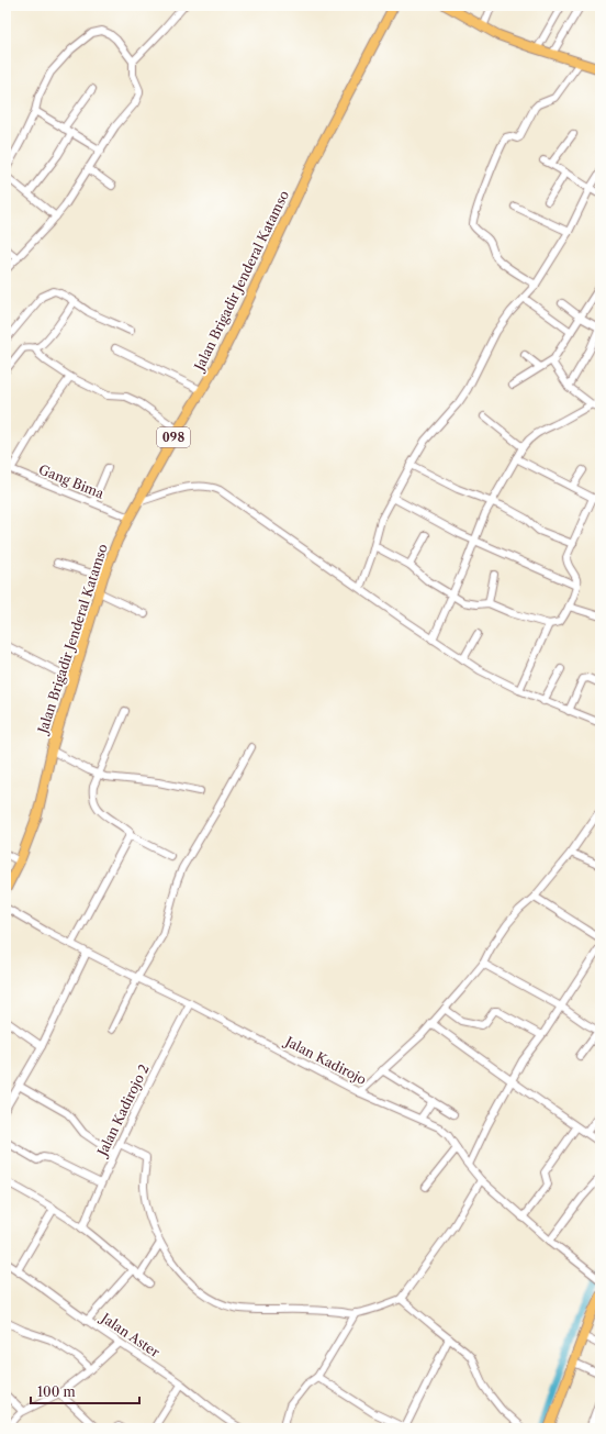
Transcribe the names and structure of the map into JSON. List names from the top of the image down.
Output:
{
  "streets": {
    "main road": ["Jalan Brigadir Jenderal Katamso", "098"],
    "street": [
      "Gang Bima",
      "Jalan Kadirojo",
      "Jalan Kadirojo 2",
      "Jalan Aster"
    ]
  },
  "crossings": [
    ["Jalan Brigadir Jenderal Katamso", "Gang Bima"],
    ["Jalan Kadirojo", "Jalan Kadirojo 2"]
  ],
  "scale_bar": "100 m"
}
